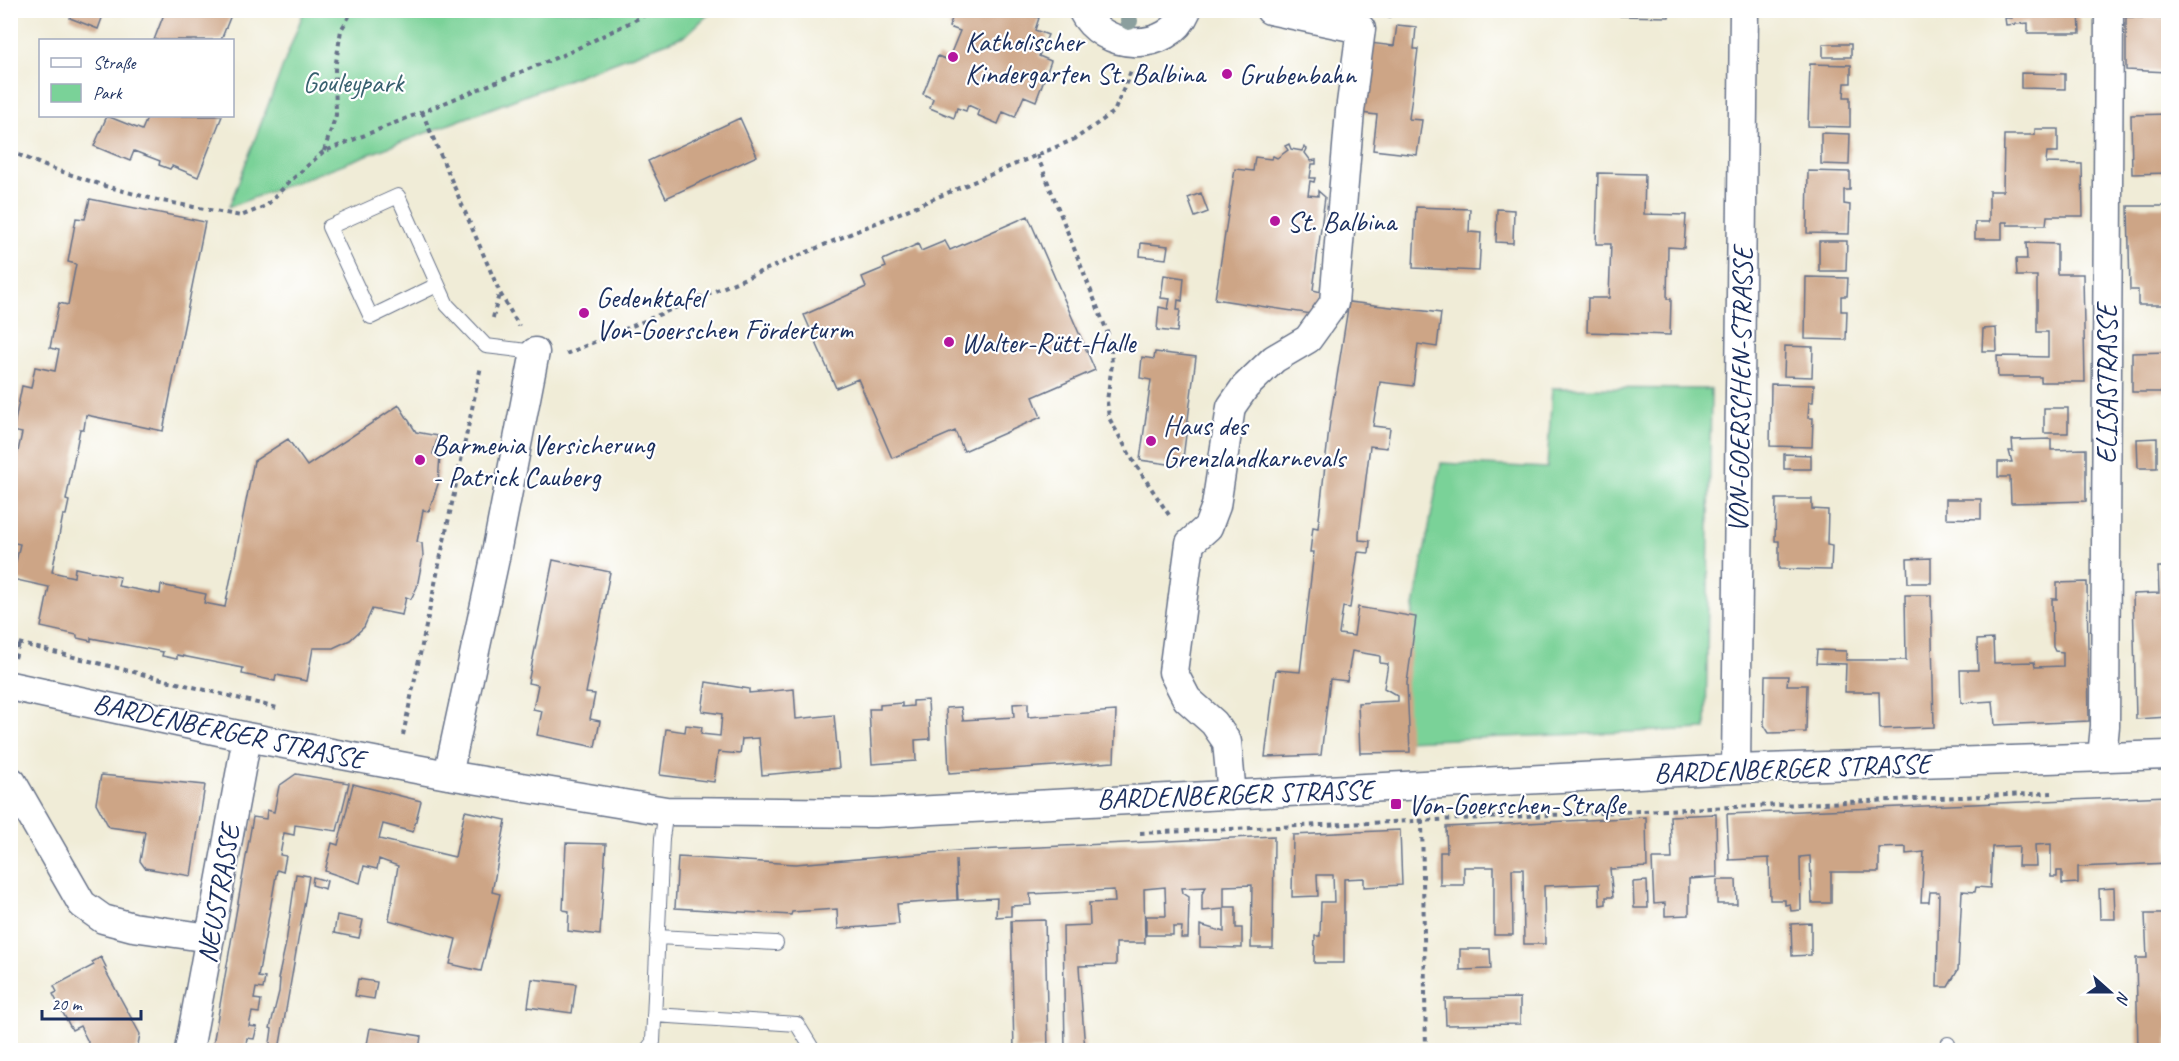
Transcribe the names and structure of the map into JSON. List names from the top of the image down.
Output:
{
  "streets": {
    "street": [
      "ELISASTRASSE",
      "VON-GOERSCHEN-STRASSE",
      "BARDENBERGER STRASSE",
      "NEUSTRASSE"
    ]
  },
  "crossings": [
    ["ELISASTRASSE", "BARDENBERGER STRASSE"],
    ["VON-GOERSCHEN-STRASSE", "BARDENBERGER STRASSE"],
    ["BARDENBERGER STRASSE", "NEUSTRASSE"]
  ],
  "parks": ["Gouleypark"],
  "places": {
    "other": [
      "Katholischer Kindergarten St. Balbina",
      "Grubenbahn",
      "St. Balbina",
      "Gedenktafel Von-Goerschen Förderturm",
      "Walter-Rütt-Halle",
      "Haus des Grenzlandkarnevals",
      "Barmenia Versicherung - Patrick Cauberg"
    ],
    "transit": ["Von-Goerschen-Straße"]
  },
  "legend": ["Straße", "Park"],
  "scale_bar": "20 m",
  "north": "right"
}
